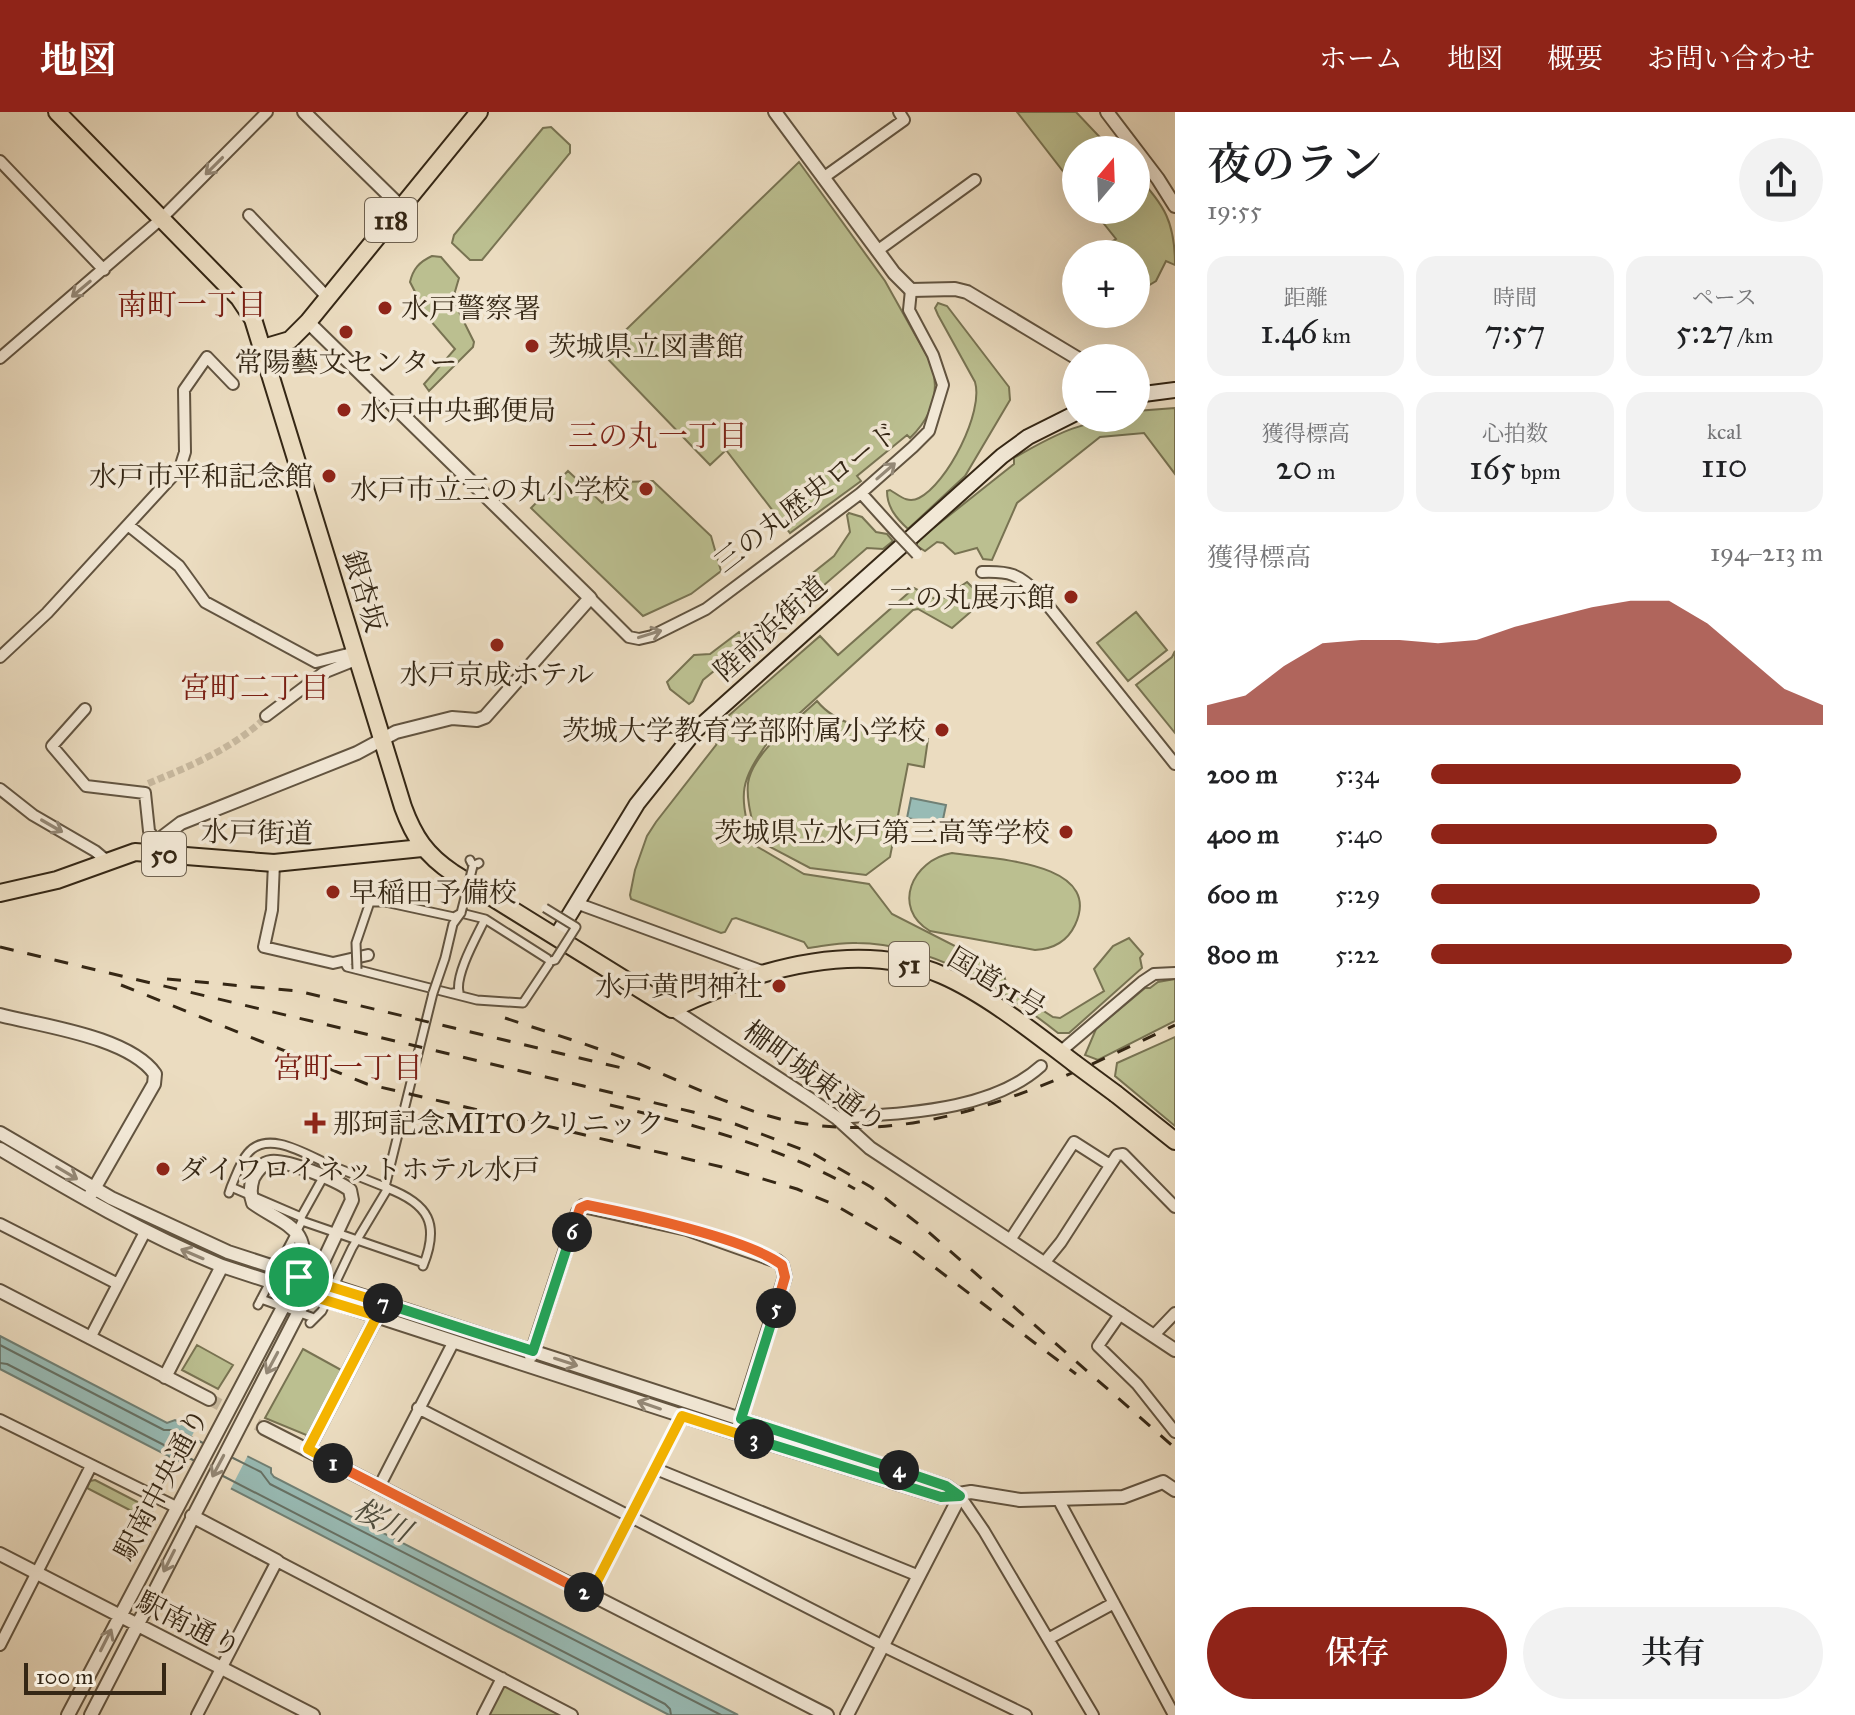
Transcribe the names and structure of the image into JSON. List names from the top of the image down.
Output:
{
  "streets": {
    "main road": [
      "118",
      "銀杏坂",
      "陸前浜街道",
      "水戸街道",
      "50",
      "51",
      "国道51号",
      "柵町城東通り"
    ],
    "street": ["三の丸歴史ロード", "駅南中央通り", "駅南通り"]
  },
  "crossings": [
    ["118", "三の丸歴史ロード"],
    ["118", "銀杏坂"],
    ["銀杏坂", "水戸街道"],
    ["銀杏坂", "柵町城東通り"],
    ["陸前浜街道", "柵町城東通り"],
    ["水戸街道", "柵町城東通り"],
    ["国道51号", "柵町城東通り"],
    ["駅南中央通り", "駅南通り"]
  ],
  "districts": [
    "南町一丁目",
    "三の丸一丁目",
    "宮町二丁目",
    "宮町一丁目"
  ],
  "water": ["桜川"],
  "places": {
    "other": [
      "水戸警察署",
      "常陽藝文センター",
      "茨城県立図書館",
      "水戸中央郵便局",
      "水戸市平和記念館",
      "水戸市立三の丸小学校",
      "二の丸展示館",
      "水戸京成ホテル",
      "茨城大学教育学部附属小学校",
      "茨城県立水戸第三高等学校",
      "早稲田予備校",
      "水戸黄門神社",
      "ダイワロイネットホテル水戸"
    ],
    "health": ["那珂記念MITOクリニック"]
  },
  "scale_bar": "100 m",
  "north": "top",
  "page": {
    "header": "地図",
    "nav": [
      "ホーム",
      "地図",
      "概要",
      "お問い合わせ"
    ],
    "heading": ["夜のラン", "19:55"],
    "map_buttons": ["+", "−"],
    "stats": [
      ["距離", "1.46 km"],
      ["時間", "7:57"],
      ["ペース", "5:27 /km"],
      ["獲得標高", "20 m"],
      ["心拍数", "165 bpm"],
      ["kcal", "110"]
    ],
    "chart": ["獲得標高", "194–213 m"],
    "list": [
      {
        "name": "200 m",
        "note": "5:34"
      },
      {
        "name": "400 m",
        "note": "5:40"
      },
      {
        "name": "600 m",
        "note": "5:29"
      },
      {
        "name": "800 m",
        "note": "5:22"
      }
    ],
    "pins": [
      "6",
      "7",
      "5",
      "3",
      "1",
      "4",
      "2"
    ],
    "buttons": ["保存", "共有"],
    "scale": "100 m"
  }
}
